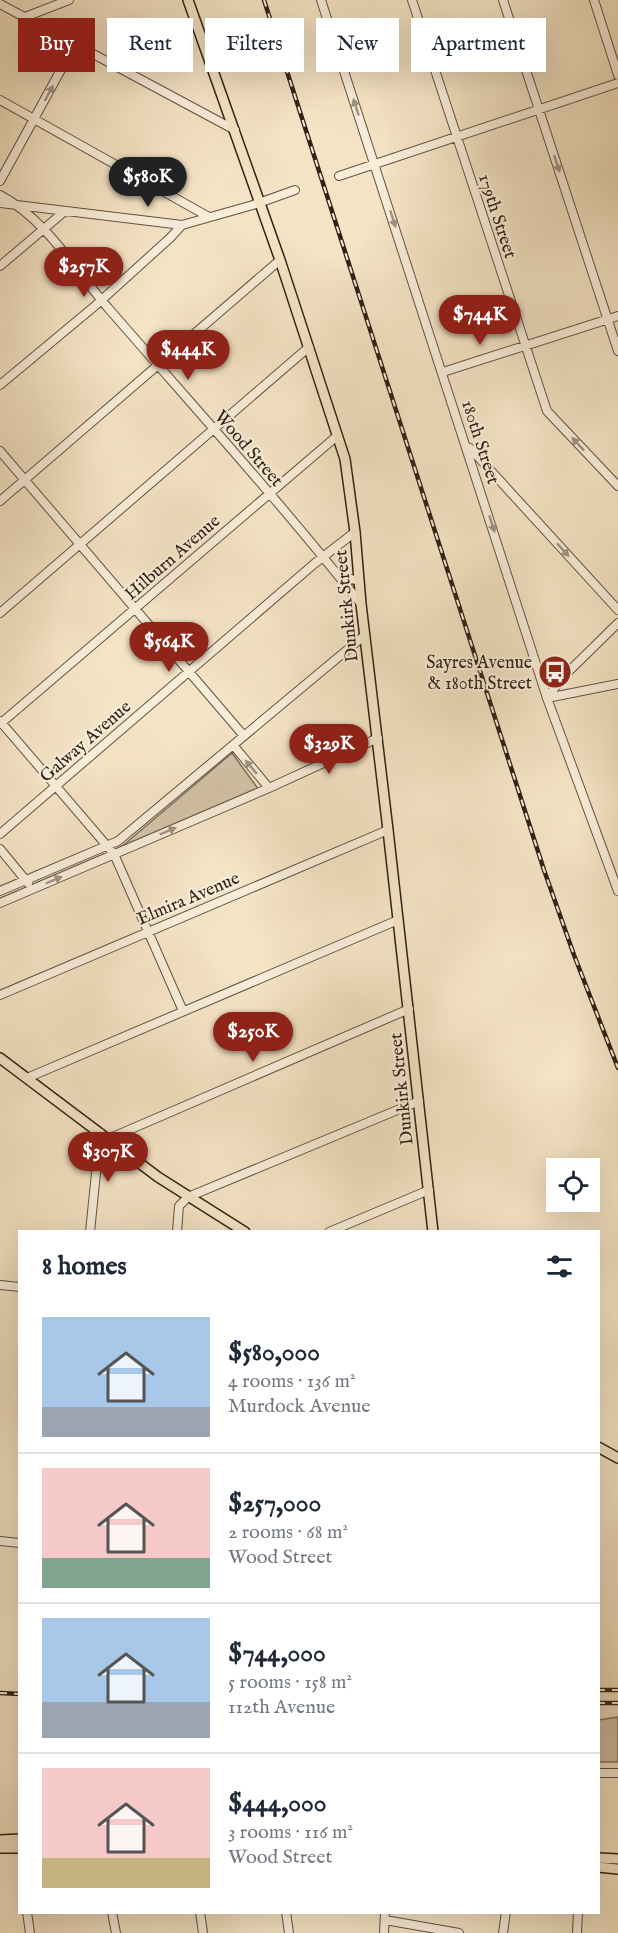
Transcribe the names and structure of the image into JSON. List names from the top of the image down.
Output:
{
  "streets": {
    "main road": ["Dunkirk Street"],
    "street": [
      "179th Street",
      "180th Street",
      "Wood Street",
      "Hilburn Avenue",
      "Galway Avenue",
      "Elmira Avenue"
    ]
  },
  "crossings": [
    ["Wood Street", "Hilburn Avenue"],
    ["Wood Street", "Dunkirk Street"],
    ["Wood Street", "Galway Avenue"],
    ["Hilburn Avenue", "Dunkirk Street"],
    ["Dunkirk Street", "Galway Avenue"],
    ["Dunkirk Street", "Elmira Avenue"]
  ],
  "places": {
    "bus stop": ["Sayres Avenue & 180th Street"]
  },
  "page": {
    "chip": [
      "Buy",
      "Rent",
      "Filters",
      "New",
      "Apartment"
    ],
    "price": [
      "$580K",
      "$257K",
      "$744K",
      "$444K",
      "$564K",
      "$329K",
      "$250K",
      "$307K"
    ],
    "heading": "8 homes",
    "list": [
      {
        "name": "$580,000",
        "note": "4 rooms · 136 m² · Murdock Avenue"
      },
      {
        "name": "$257,000",
        "note": "2 rooms · 68 m² · Wood Street"
      },
      {
        "name": "$744,000",
        "note": "5 rooms · 158 m² · 112th Avenue"
      },
      {
        "name": "$444,000",
        "note": "3 rooms · 116 m² · Wood Street"
      }
    ]
  }
}
